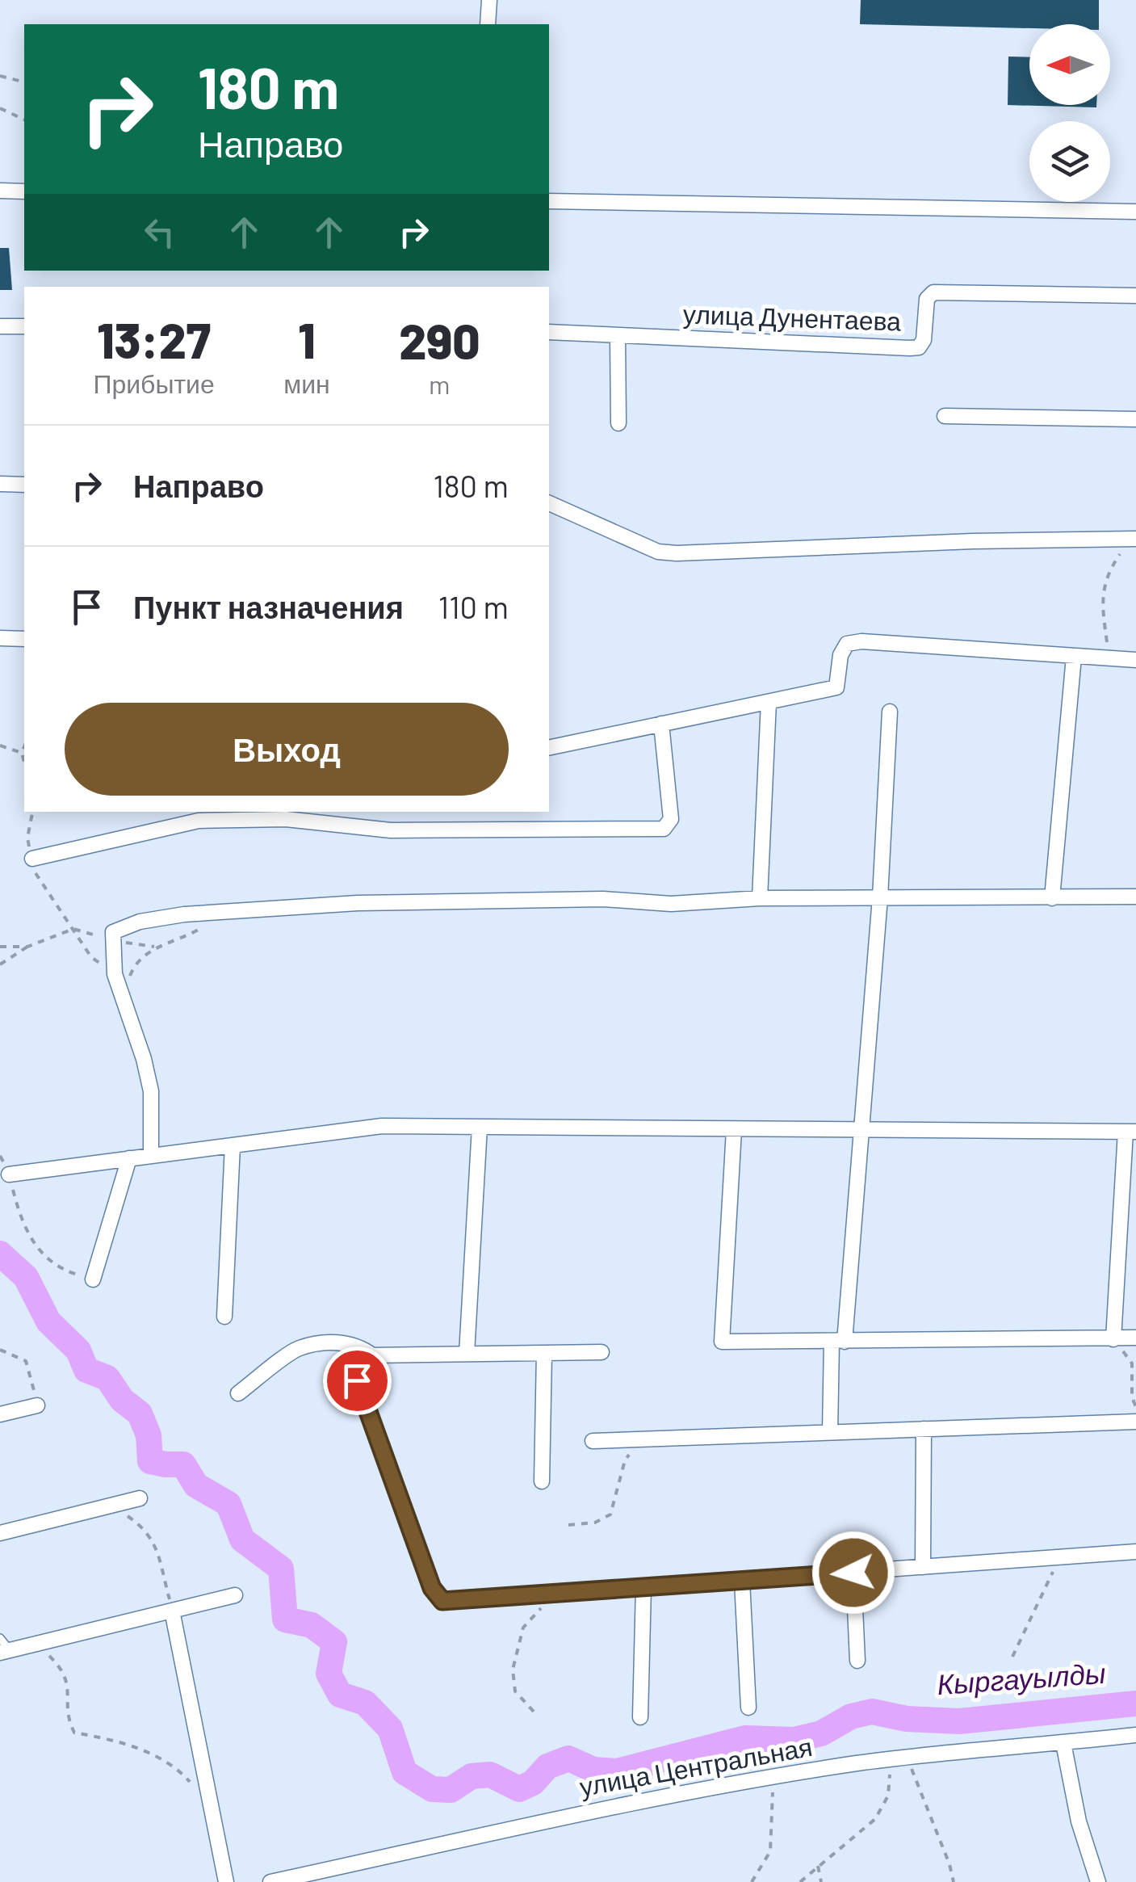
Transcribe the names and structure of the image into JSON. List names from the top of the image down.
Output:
{
  "streets": {
    "street": ["улица Дунентаева", "улица Центральная"]
  },
  "water": ["Кыргауылды"],
  "north": "left",
  "page": {
    "turn": ["180 m", "Направо"],
    "eta": [
      "13:27",
      "Прибытие",
      "1",
      "мин",
      "290",
      "m"
    ],
    "list": [
      {
        "name": "Направо",
        "value": "180 m"
      },
      {
        "name": "Пункт назначения",
        "value": "110 m"
      }
    ],
    "buttons": "Выход"
  }
}
